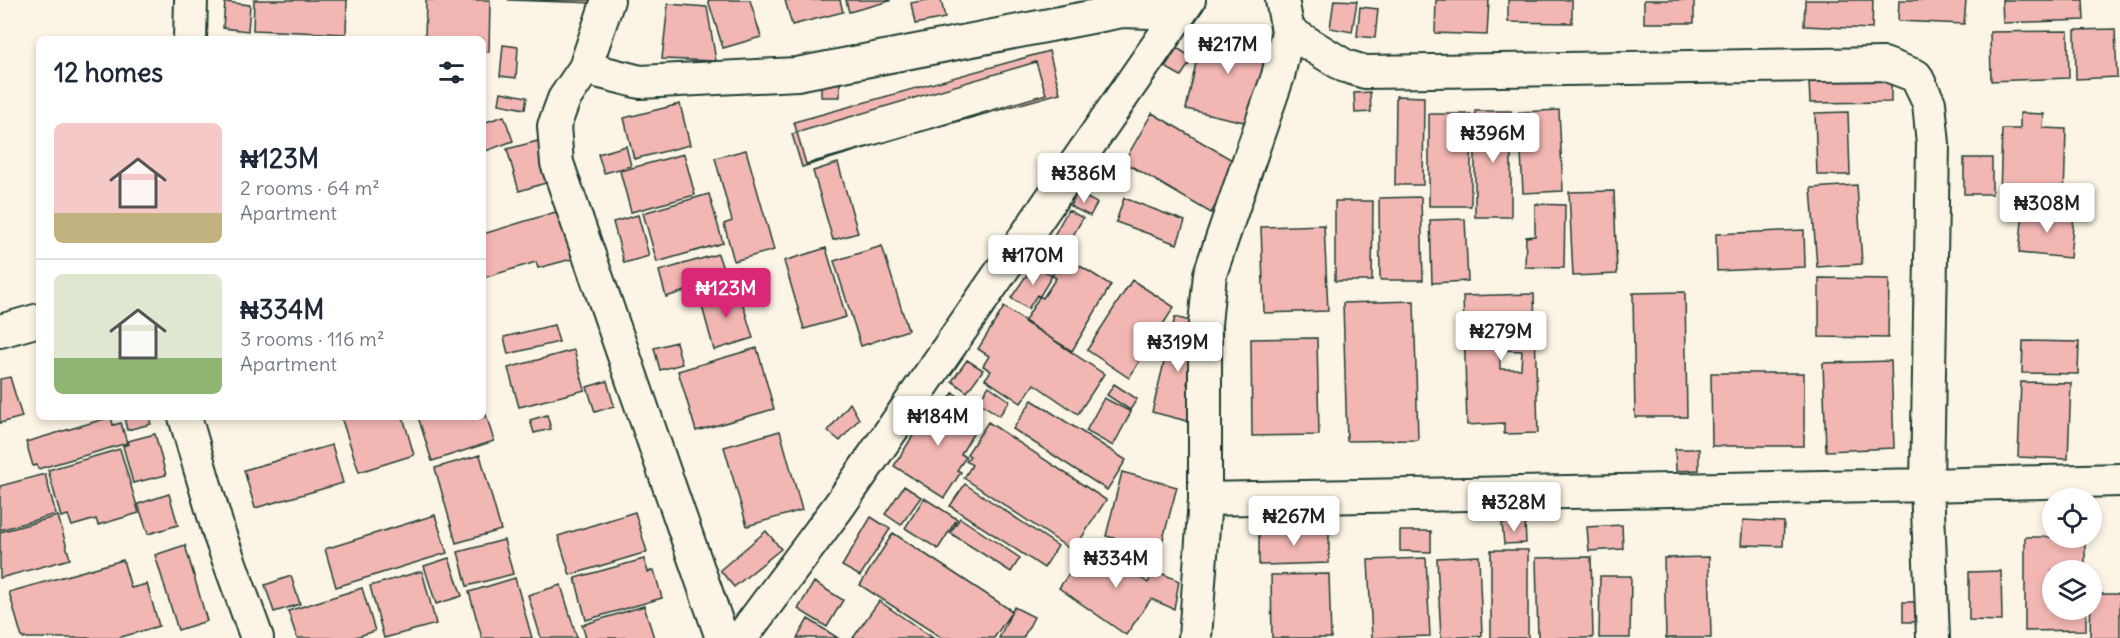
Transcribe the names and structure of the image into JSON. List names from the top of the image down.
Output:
{
  "page": {
    "price": [
      "₦217M",
      "₦396M",
      "₦386M",
      "₦308M",
      "₦170M",
      "₦123M",
      "₦279M",
      "₦319M",
      "₦184M",
      "₦328M",
      "₦267M",
      "₦334M"
    ],
    "heading": "12 homes",
    "list": [
      {
        "name": "₦123M",
        "note": "2 rooms · 64 m² · Apartment"
      },
      {
        "name": "₦334M",
        "note": "3 rooms · 116 m² · Apartment"
      }
    ]
  }
}
